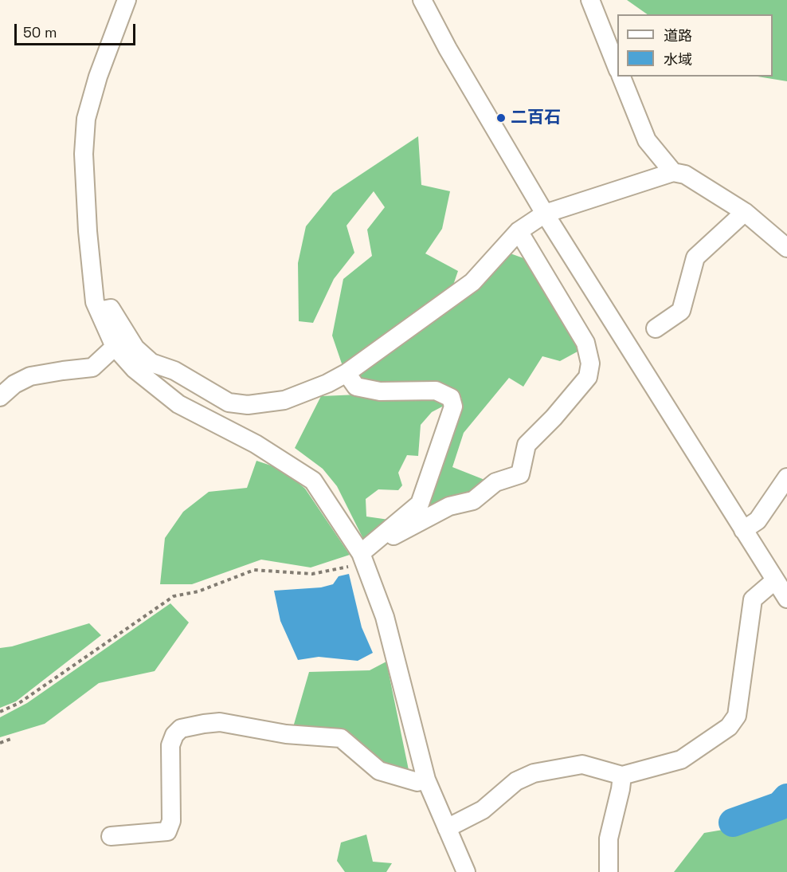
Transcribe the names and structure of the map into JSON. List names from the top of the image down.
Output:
{
  "places": ["二百石"],
  "legend": ["道路", "水域"],
  "scale_bar": "50 m"
}
